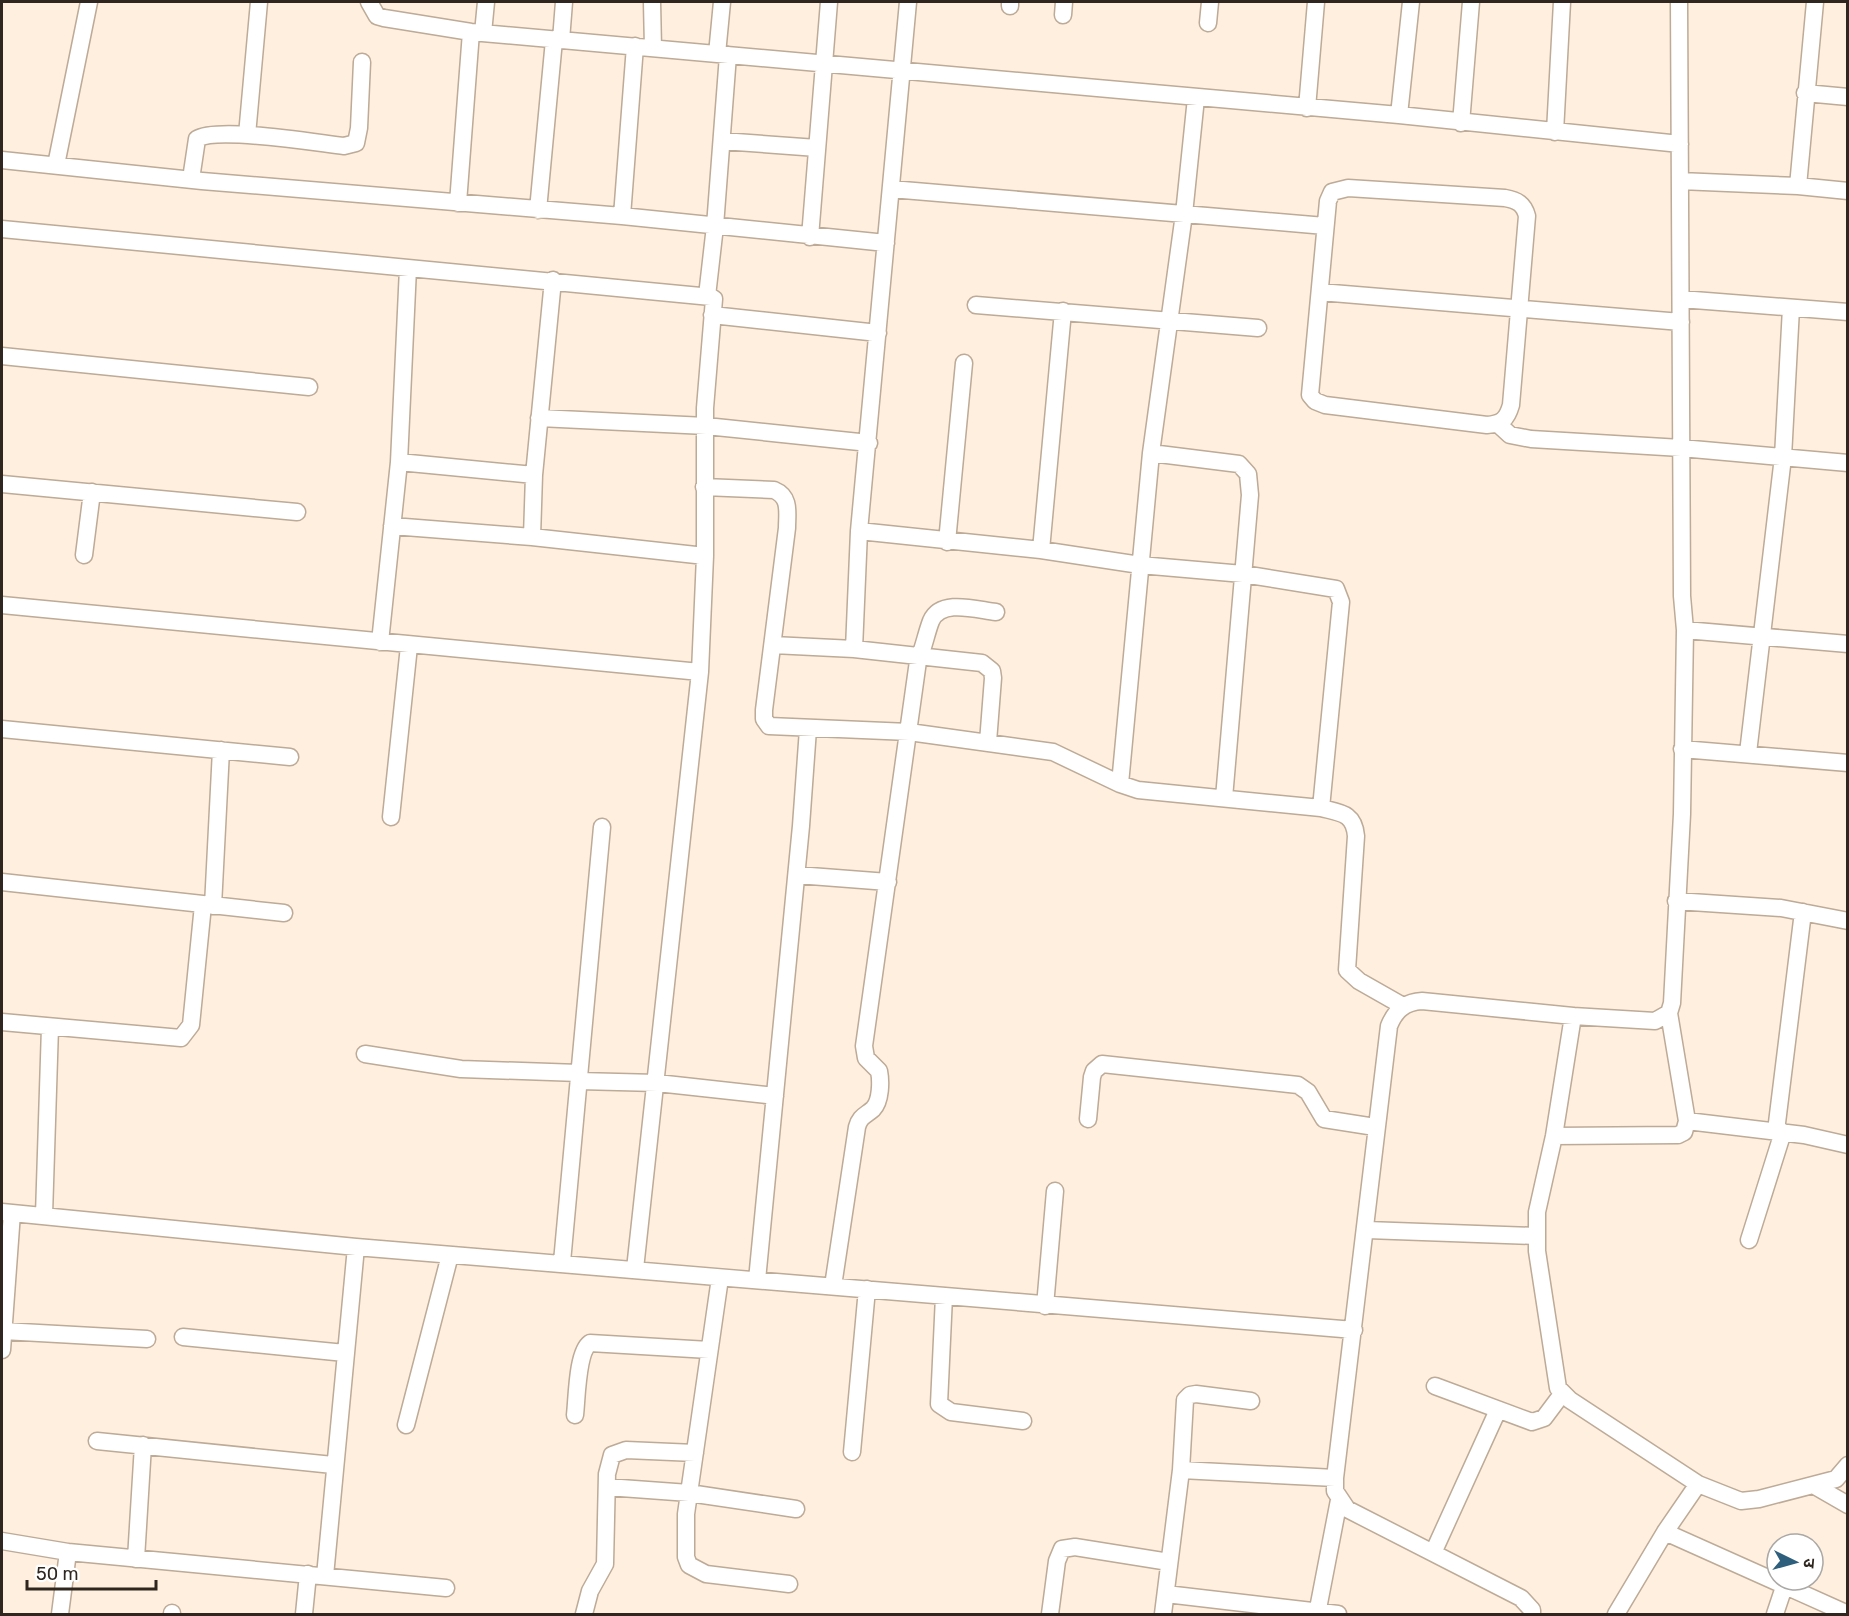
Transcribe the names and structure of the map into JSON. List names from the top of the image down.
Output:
{
  "scale_bar": "50 m",
  "north": "right"
}
